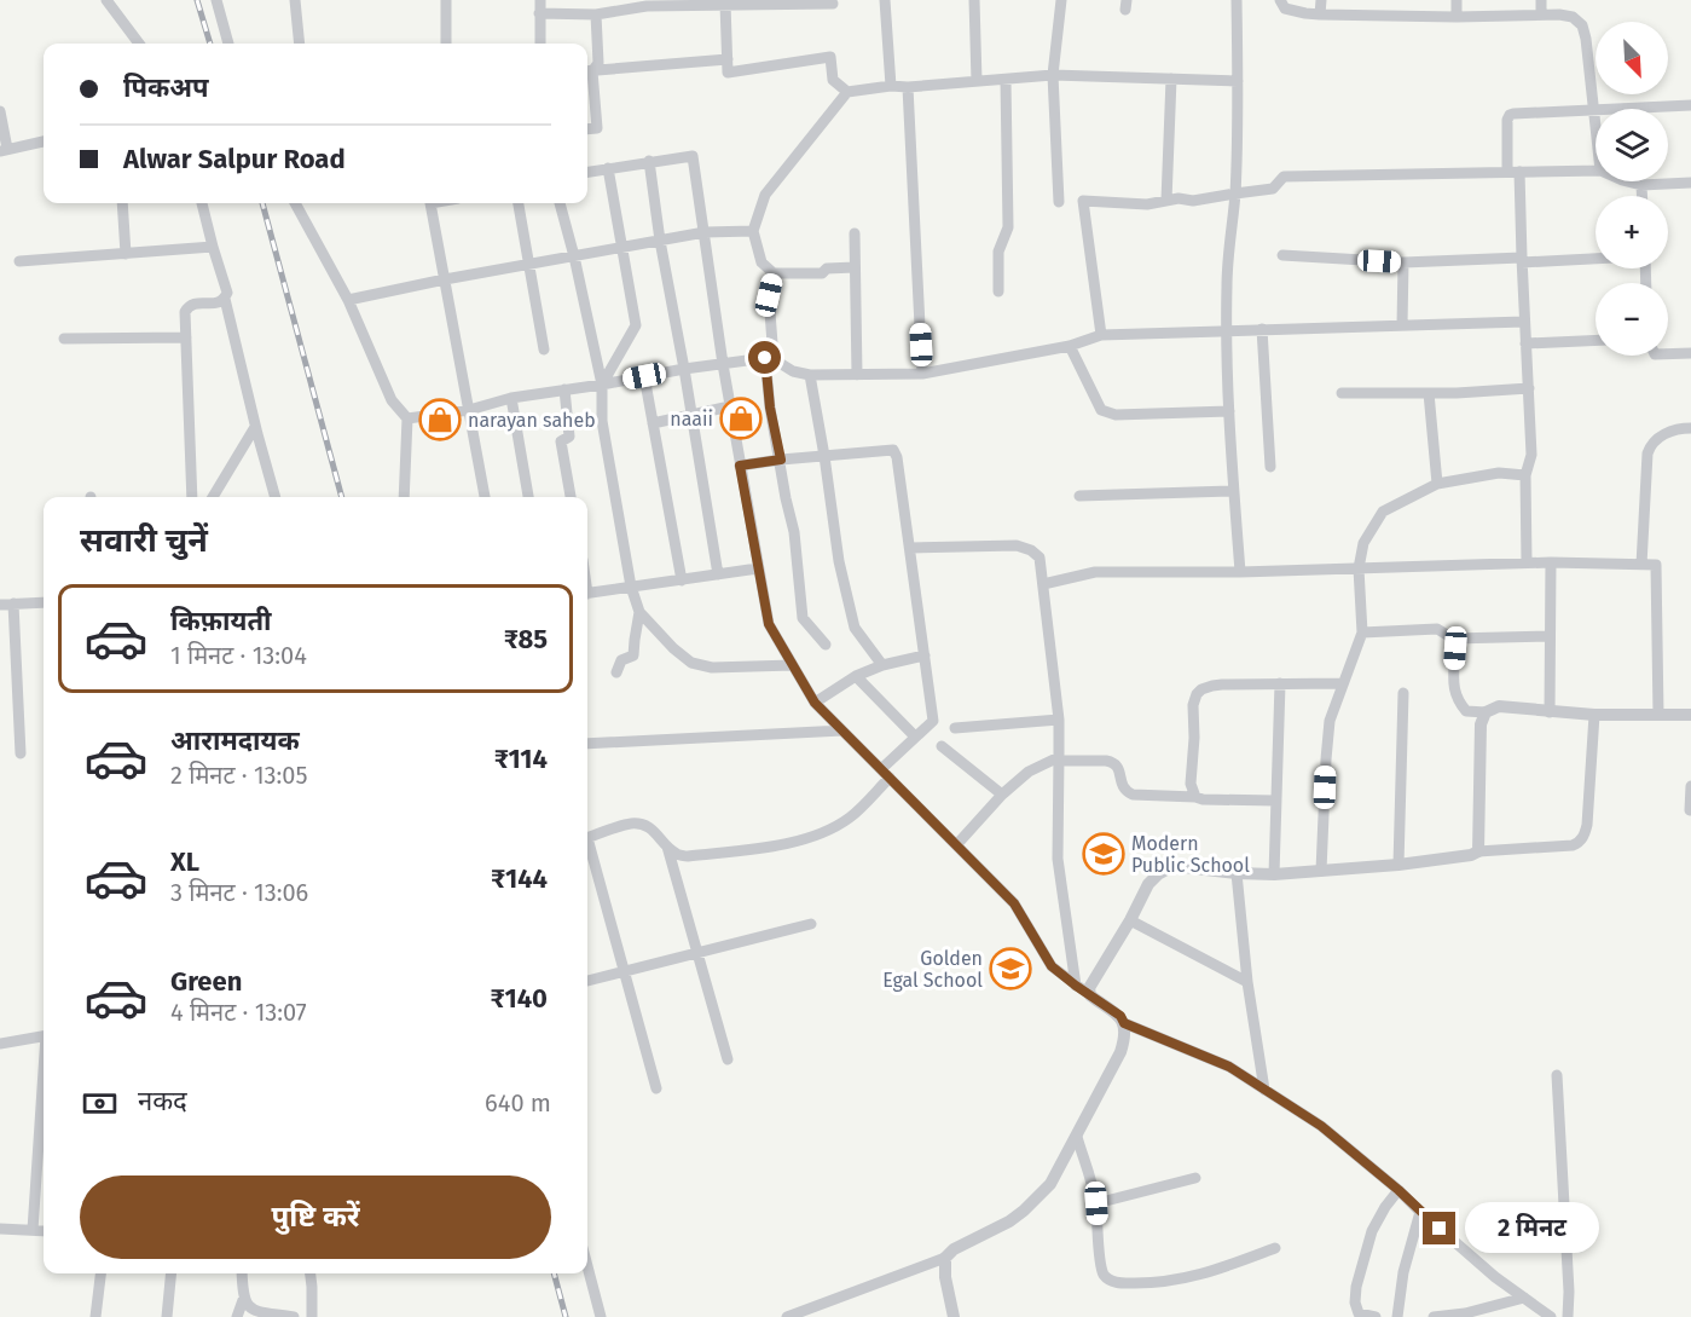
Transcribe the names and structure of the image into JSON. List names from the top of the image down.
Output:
{
  "places": {
    "shop": ["naaii", "narayan saheb"],
    "school or university": ["Modern Public School", "Golden Egal School"]
  },
  "north": "bottom right",
  "page": {
    "map_buttons": ["+", "−"],
    "banner": ["पिकअप", "Alwar Salpur Road"],
    "heading": "सवारी चुनें",
    "list": [
      {
        "name": "किफ़ायती",
        "note": "1 मिनट · 13:04",
        "value": "₹85"
      },
      {
        "name": "आरामदायक",
        "note": "2 मिनट · 13:05",
        "value": "₹114"
      },
      {
        "name": "XL",
        "note": "3 मिनट · 13:06",
        "value": "₹144"
      },
      {
        "name": "Green",
        "note": "4 मिनट · 13:07",
        "value": "₹140"
      }
    ],
    "pay": ["नकद", "640 m"],
    "buttons": "पुष्टि करें",
    "bubble": "2 मिनट"
  }
}
